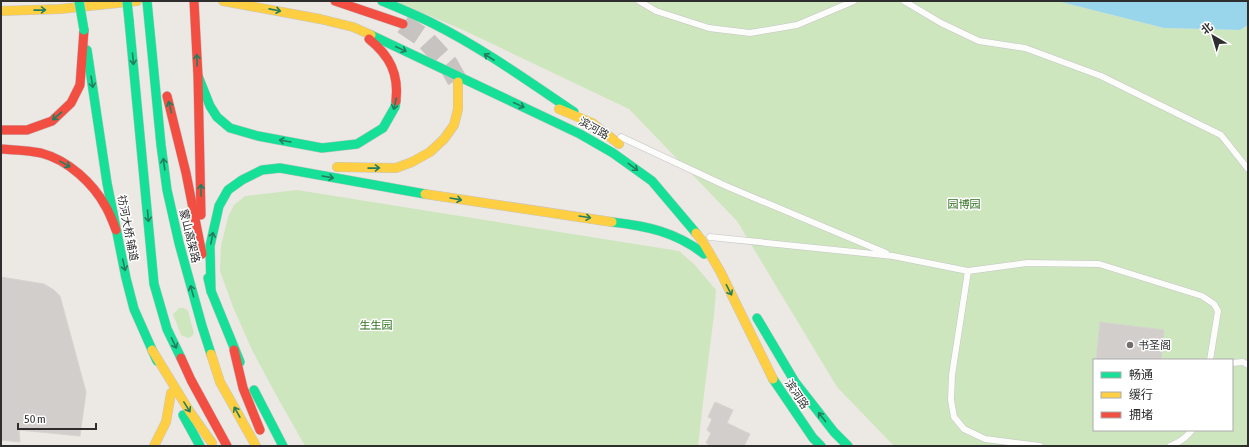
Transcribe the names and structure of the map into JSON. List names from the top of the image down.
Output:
{
  "streets": {
    "main road": ["滨河路", "祊河大桥 辅道", "蒙山高架路"]
  },
  "parks": ["园博园", "生生园"],
  "places": ["书圣阁"],
  "legend": ["畅通", "缓行", "拥堵"],
  "scale_bar": "50 m",
  "north": "top left"
}
